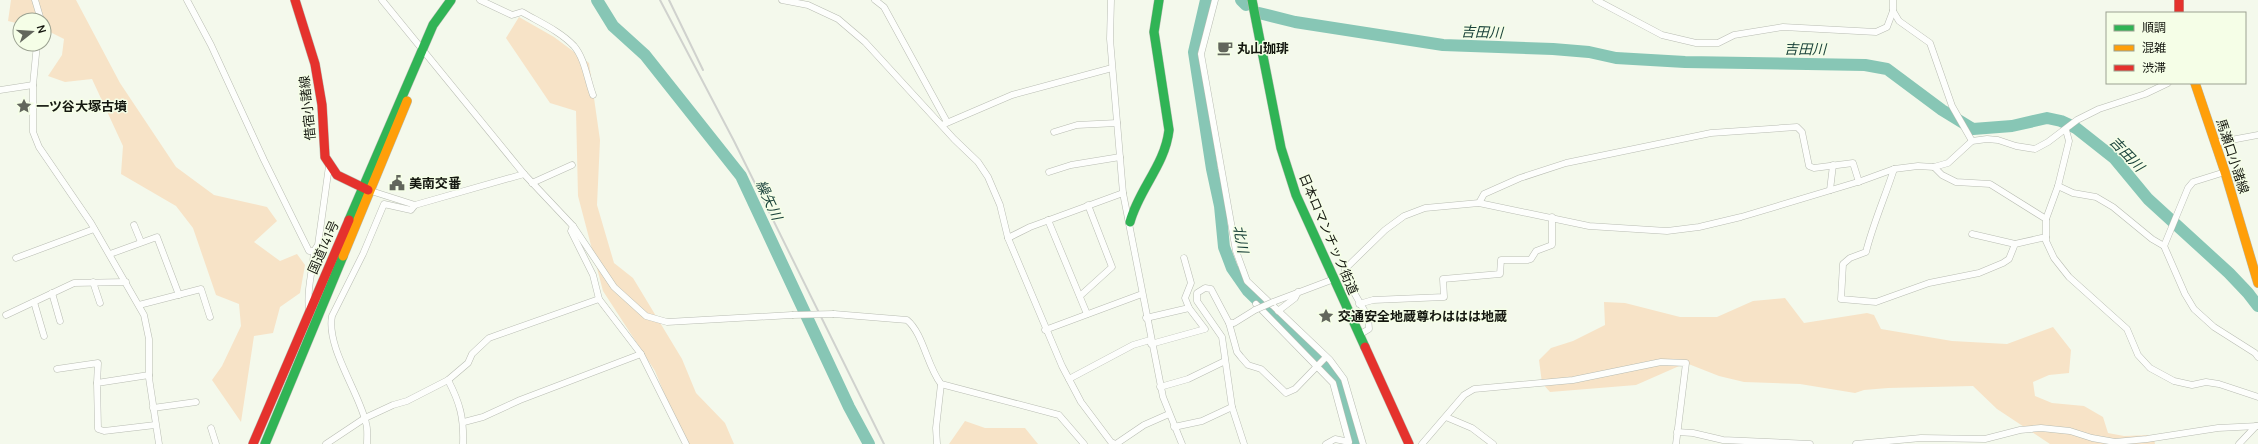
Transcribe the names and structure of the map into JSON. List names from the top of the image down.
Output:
{
  "streets": {
    "main road": [
      "借宿小諸線",
      "馬瀬口小諸線",
      "日本ロマンチック街道",
      "国道141号"
    ]
  },
  "water": ["吉田川", "繰矢川", "北川"],
  "places": {
    "cafe": ["丸山珈琲"],
    "place": ["一ツ谷大塚古墳", "交通安全地蔵尊わははは地蔵"],
    "public building": ["美南交番"]
  },
  "legend": ["順調", "混雑", "渋滞"],
  "north": "right"
}
